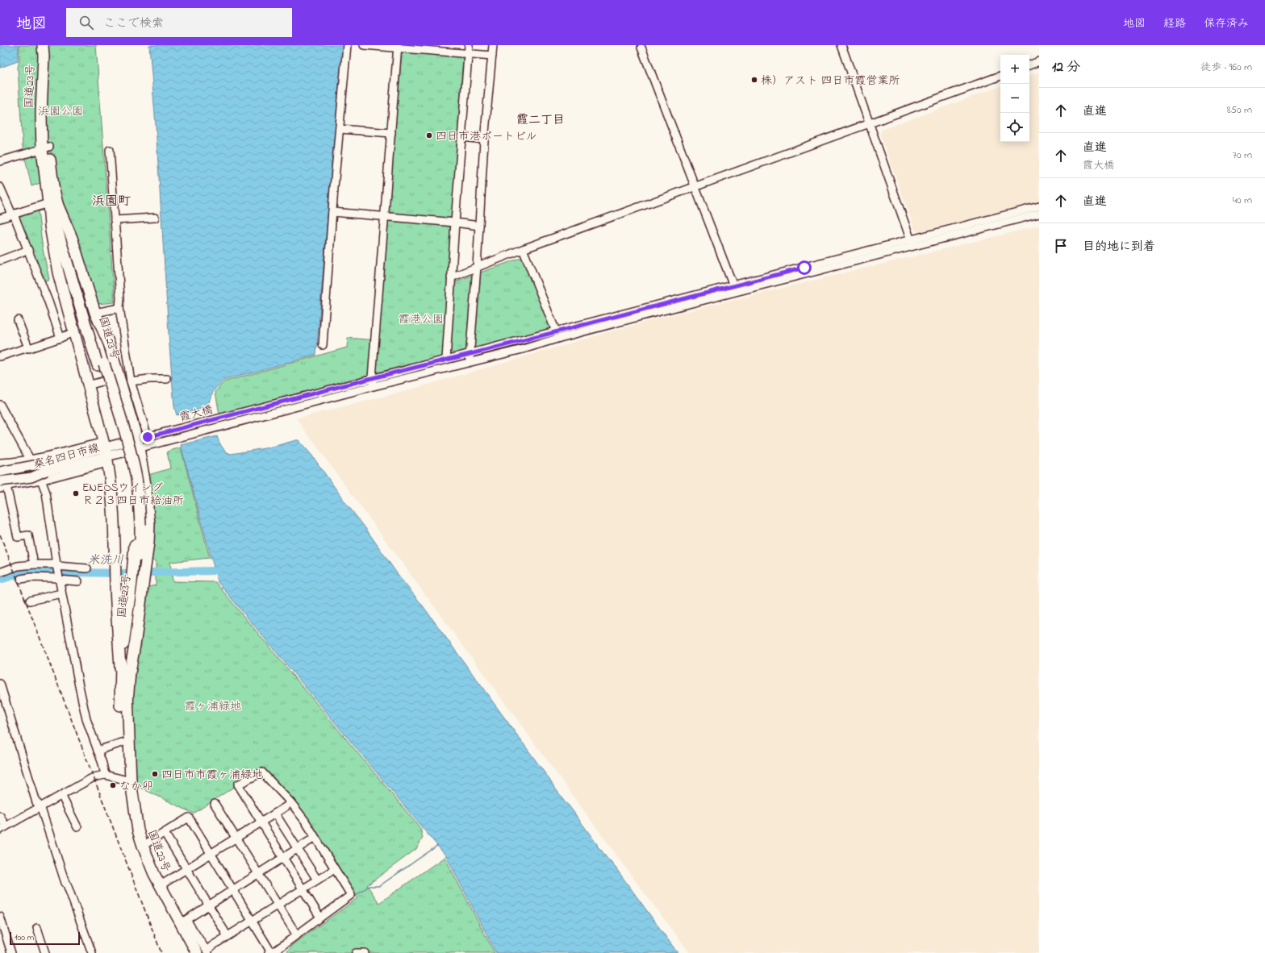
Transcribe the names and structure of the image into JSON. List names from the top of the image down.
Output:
{
  "streets": {
    "highway": ["国道23号"],
    "main road": ["桑名四日市線"],
    "street": ["霞大橋"]
  },
  "crossings": [
    ["国道23号", "桑名四日市線"],
    ["霞大橋", "桑名四日市線"]
  ],
  "districts": ["霞二丁目", "浜園町"],
  "water": ["米洗川"],
  "parks": ["浜園公園", "霞港公園", "霞ヶ浦緑地"],
  "places": [
    "株）アスト 四日市霞営業所",
    "四日市港ポートビル",
    "ENEOSウイング Ｒ２３四日市給油所",
    "四日市市霞ヶ浦緑地",
    "なか卯"
  ],
  "scale_bar": "100 m",
  "page": {
    "header": "地図",
    "search": "ここで検索",
    "nav": ["地図", "経路", "保存済み"],
    "heading": ["12 分", "徒歩 · 960 m"],
    "map_buttons": ["+", "−"],
    "list": [
      ["直進", "850 m"],
      ["直進", "霞大橋", "70 m"],
      ["直進", "40 m"],
      "目的地に到着"
    ],
    "scale": "100 m"
  }
}
